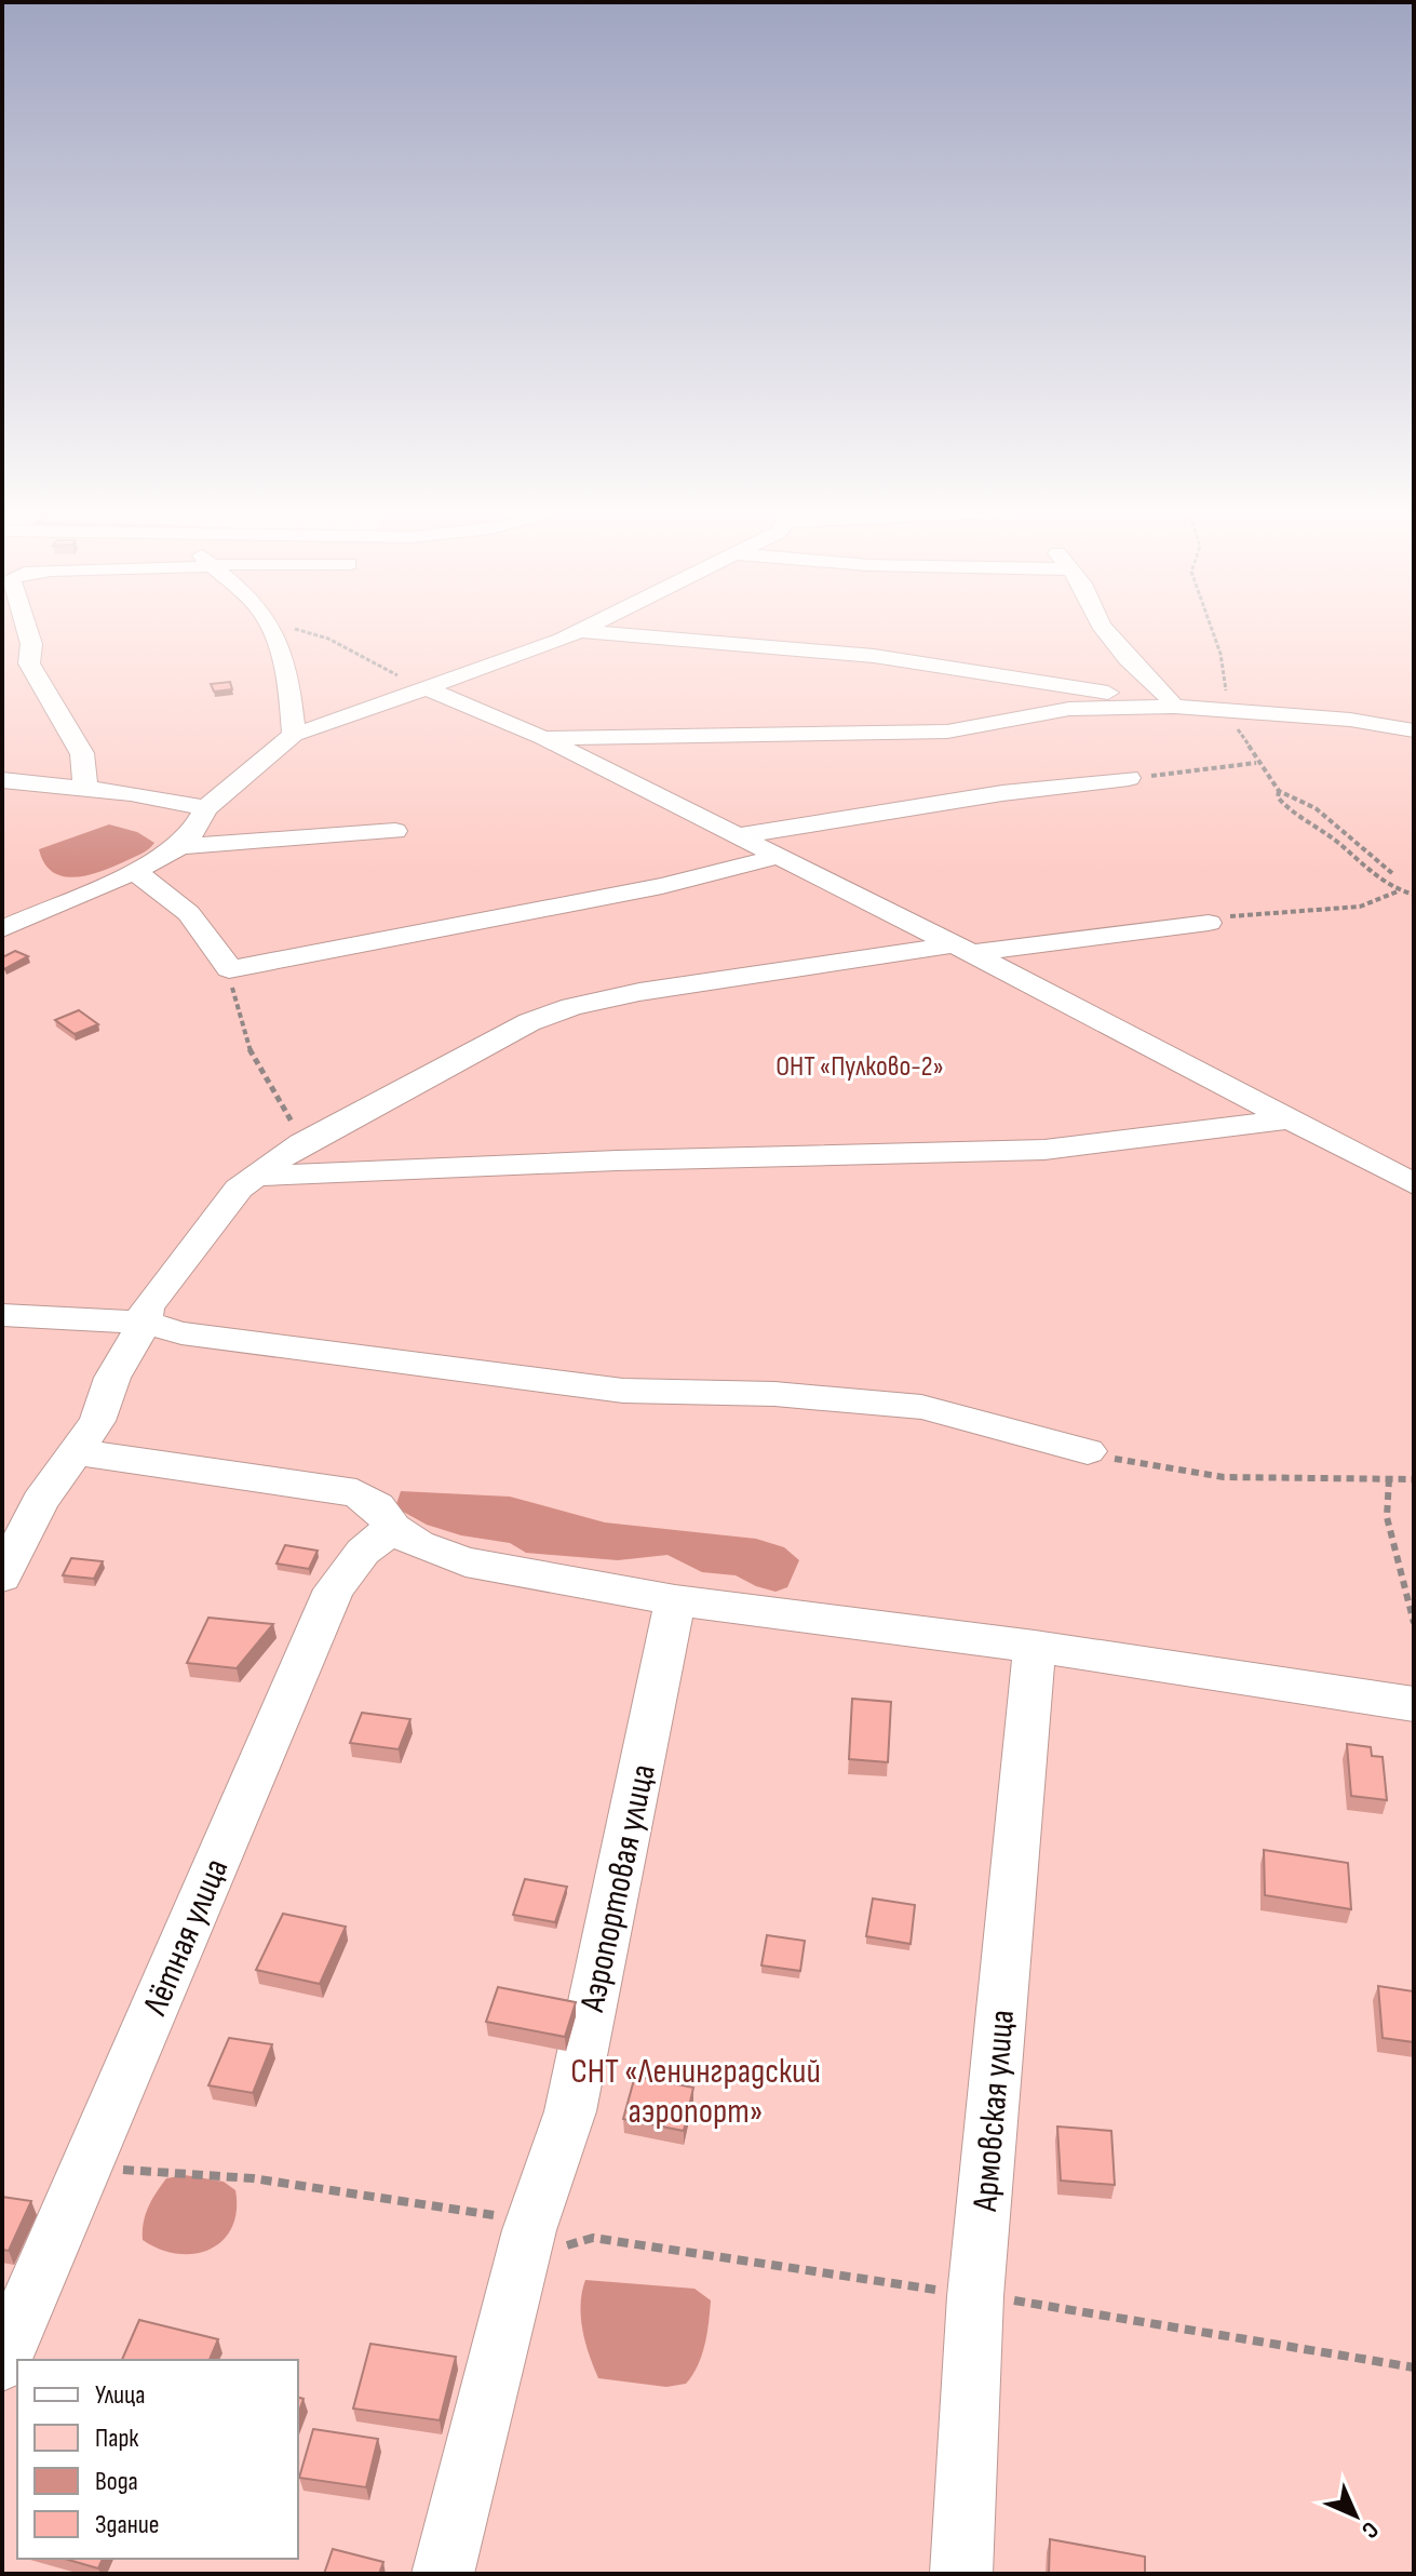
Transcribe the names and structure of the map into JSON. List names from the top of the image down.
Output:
{
  "streets": {
    "street": ["Аэропортовая улица", "Лётная улица", "Армовская улица"]
  },
  "parks": ["ОНТ «Пулково-2»", "СНТ «Ленинградский аэропорт»"],
  "legend": [
    "Улица",
    "Парк",
    "Вода",
    "Здание"
  ],
  "north": "bottom right"
}
